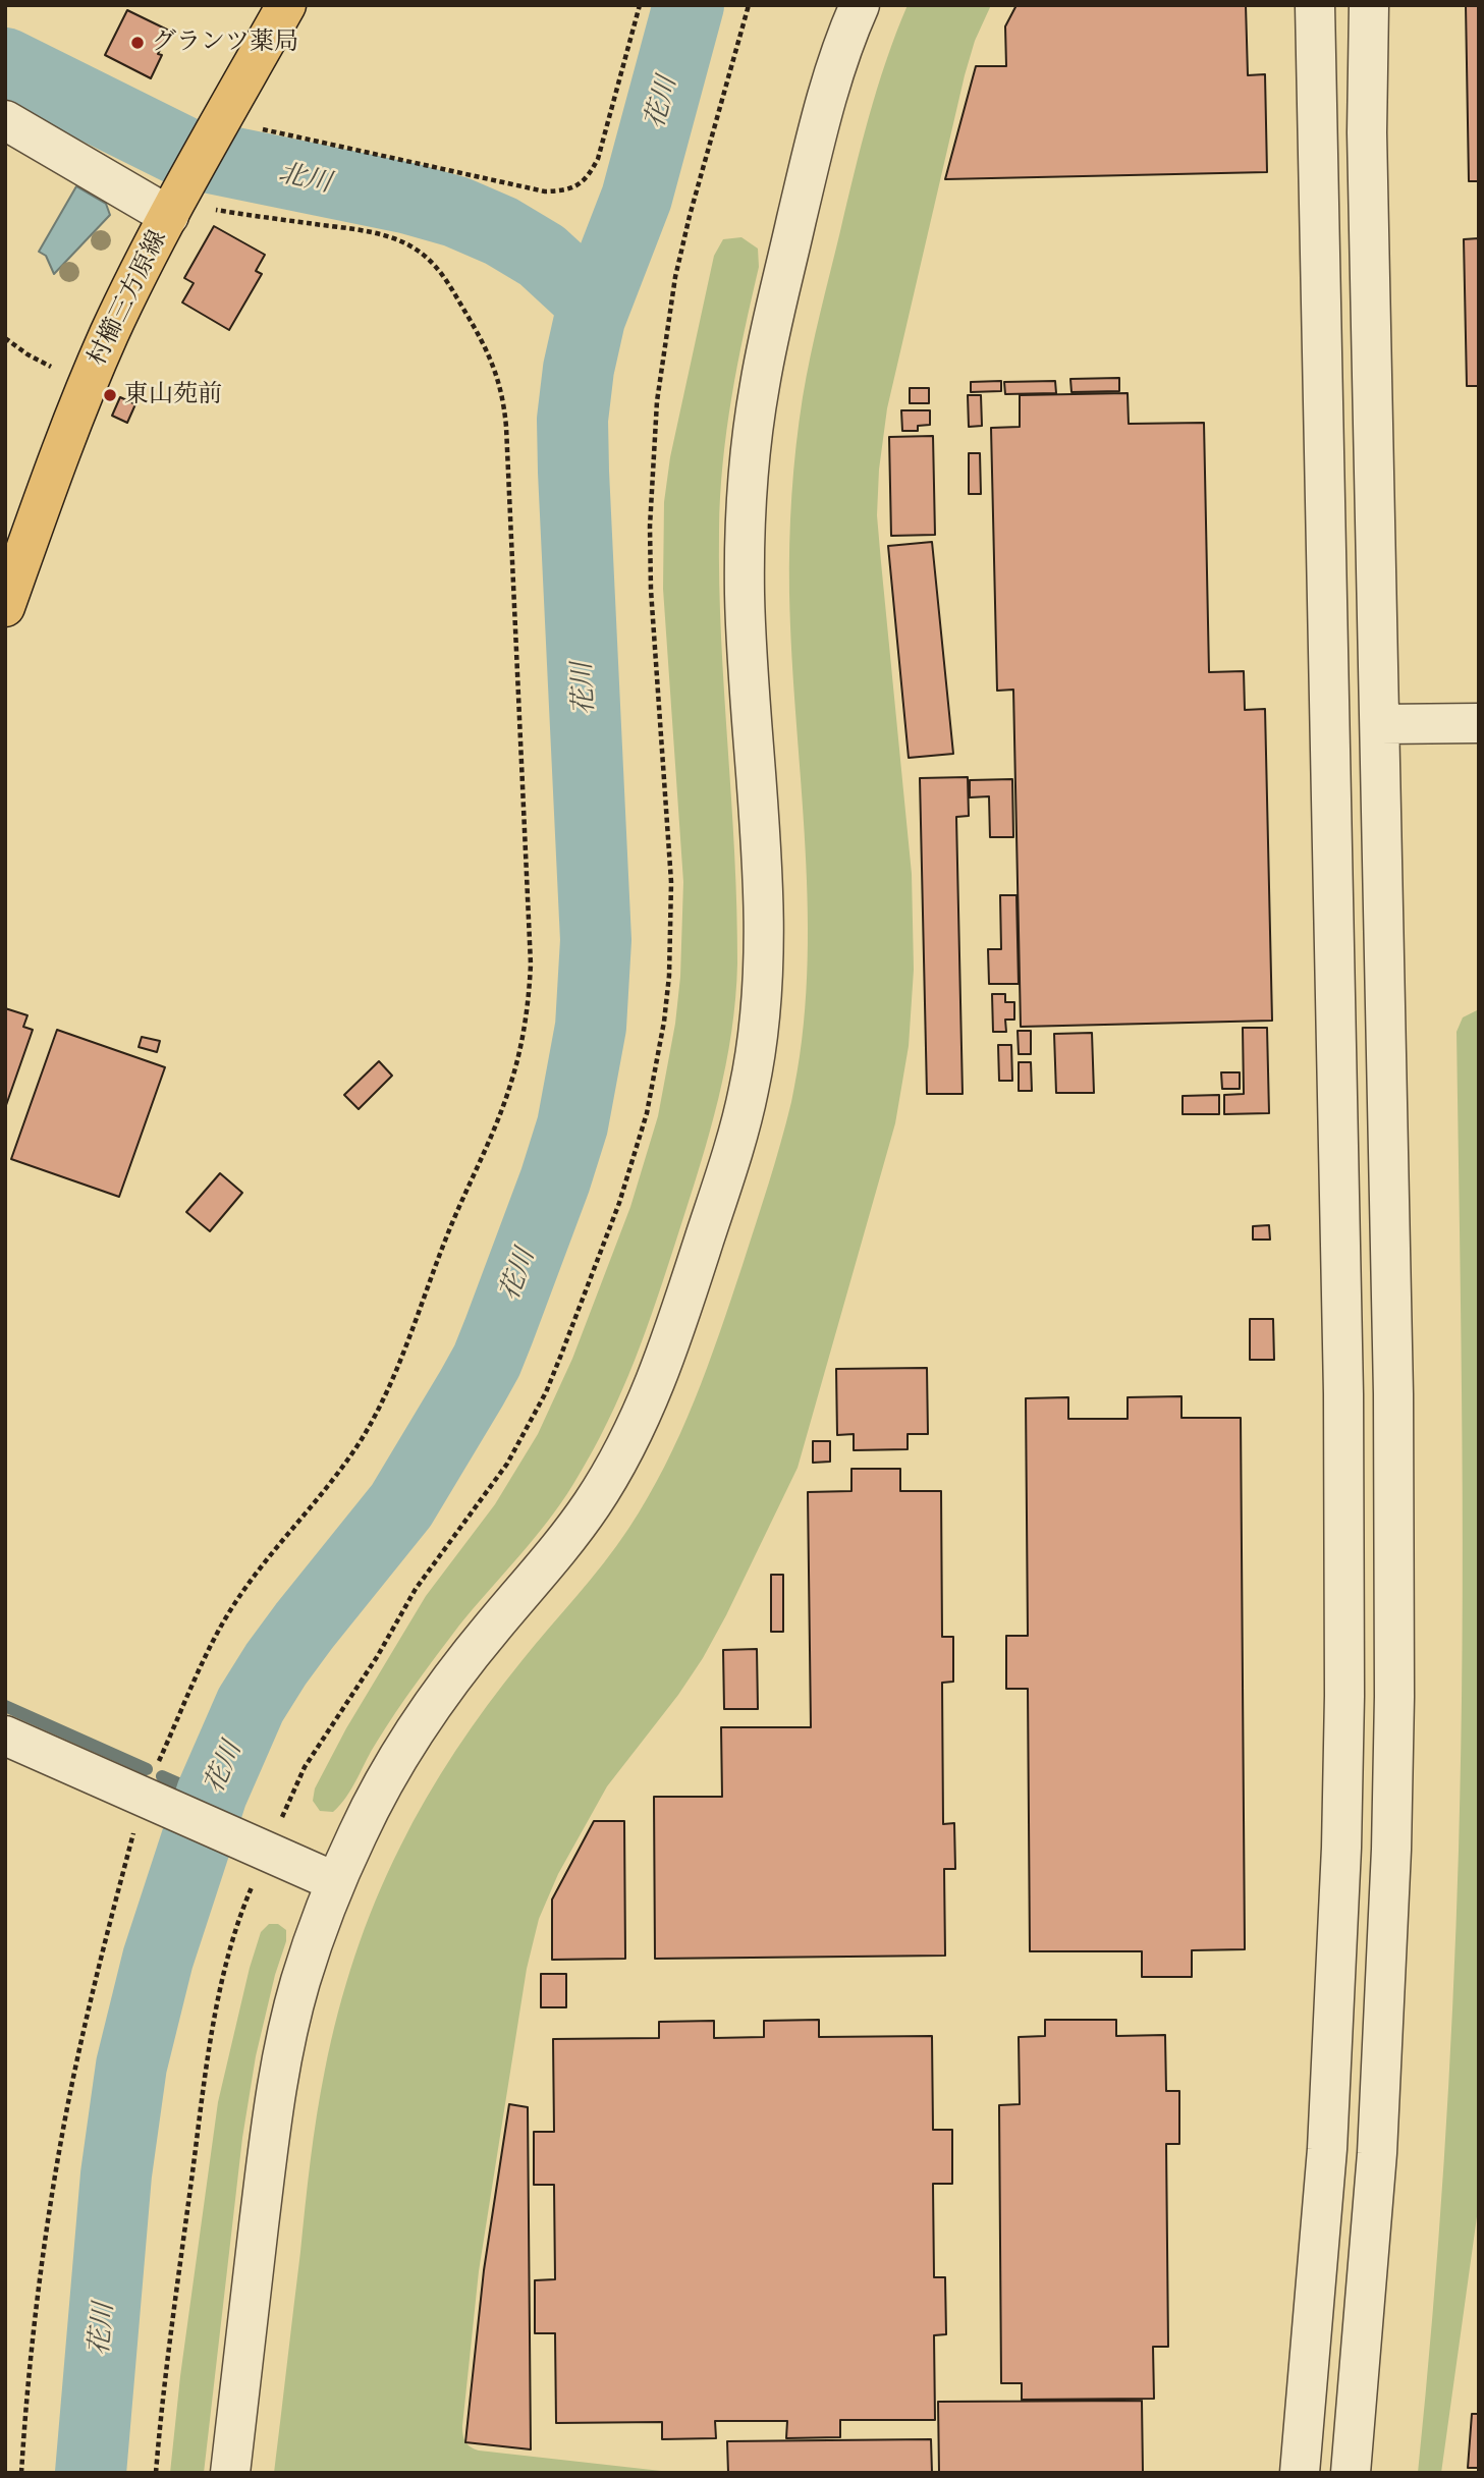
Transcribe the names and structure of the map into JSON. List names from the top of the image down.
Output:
{
  "streets": {
    "main road": ["村櫛三方原線"]
  },
  "water": ["花川", "北川"],
  "places": ["グランツ薬局", "東山苑前"]
}
